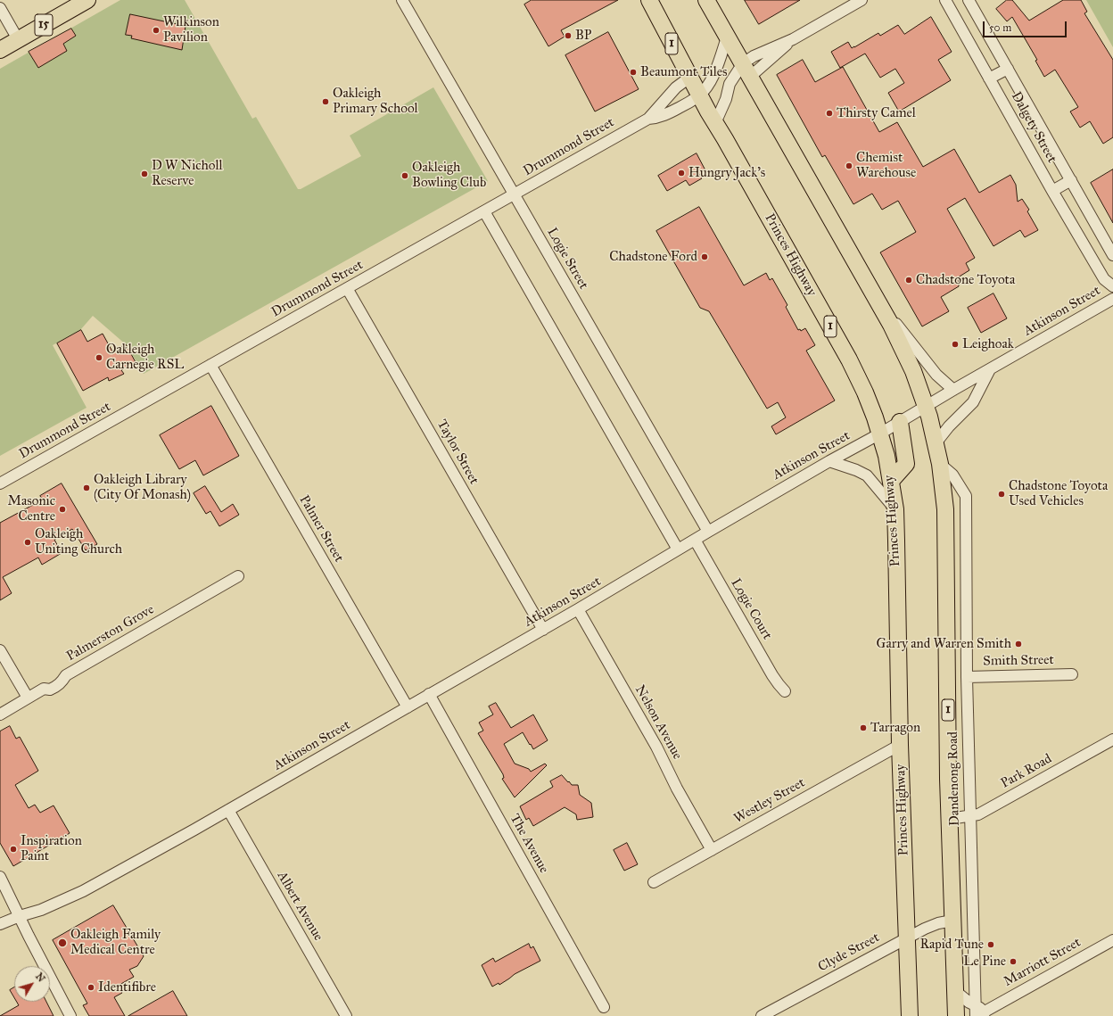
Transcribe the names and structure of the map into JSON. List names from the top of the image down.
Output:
{
  "streets": {
    "highway": ["15", "1", "Princes Highway"],
    "street": [
      "Dalgety Street",
      "Drummond Street",
      "Logie Street",
      "Atkinson Street",
      "Taylor Street",
      "Palmer Street",
      "Logie Court",
      "Palmerston Grove",
      "Smith Street",
      "Nelson Avenue",
      "Park Road",
      "Dandenong Road",
      "Westley Street",
      "The Avenue",
      "Albert Avenue",
      "Clyde Street",
      "Marriott Street"
    ]
  },
  "crossings": [
    ["1", "Drummond Street"],
    ["1", "Atkinson Street"],
    ["1", "Park Road"],
    ["1", "Dandenong Road"],
    ["1", "Clyde Street"],
    ["1", "Marriott Street"],
    ["Drummond Street", "Princes Highway"],
    ["Drummond Street", "Logie Street"],
    ["Drummond Street", "Taylor Street"],
    ["Drummond Street", "Palmer Street"],
    ["Princes Highway", "Atkinson Street"],
    ["Princes Highway", "Westley Street"],
    ["Princes Highway", "Clyde Street"],
    ["Logie Street", "Atkinson Street"],
    ["Atkinson Street", "Taylor Street"],
    ["Atkinson Street", "Palmer Street"],
    ["Atkinson Street", "Logie Court"],
    ["Atkinson Street", "Nelson Avenue"],
    ["Atkinson Street", "The Avenue"],
    ["Atkinson Street", "Albert Avenue"],
    ["Smith Street", "Dandenong Road"],
    ["Nelson Avenue", "Westley Street"],
    ["Park Road", "Dandenong Road"],
    ["Dandenong Road", "Marriott Street"]
  ],
  "places": [
    "Wilkinson Pavilion",
    "BP",
    "Beaumont Tiles",
    "Oakleigh Primary School",
    "Thirsty Camel",
    "Chemist Warehouse",
    "Hungry Jack's",
    "D W Nicholl Reserve",
    "Oakleigh Bowling Club",
    "Chadstone Ford",
    "Chadstone Toyota",
    "Leighoak",
    "Oakleigh Carnegie RSL",
    "Oakleigh Library (City Of Monash)",
    "Chadstone Toyota Used Vehicles",
    "Masonic Centre",
    "Oakleigh Uniting Church",
    "Garry and Warren Smith",
    "Tarragon",
    "Inspiration Paint",
    "Oakleigh Family Medical Centre",
    "Rapid Tune",
    "Le Pine",
    "Identifibre"
  ],
  "scale_bar": "50 m",
  "north": "top right"
}
